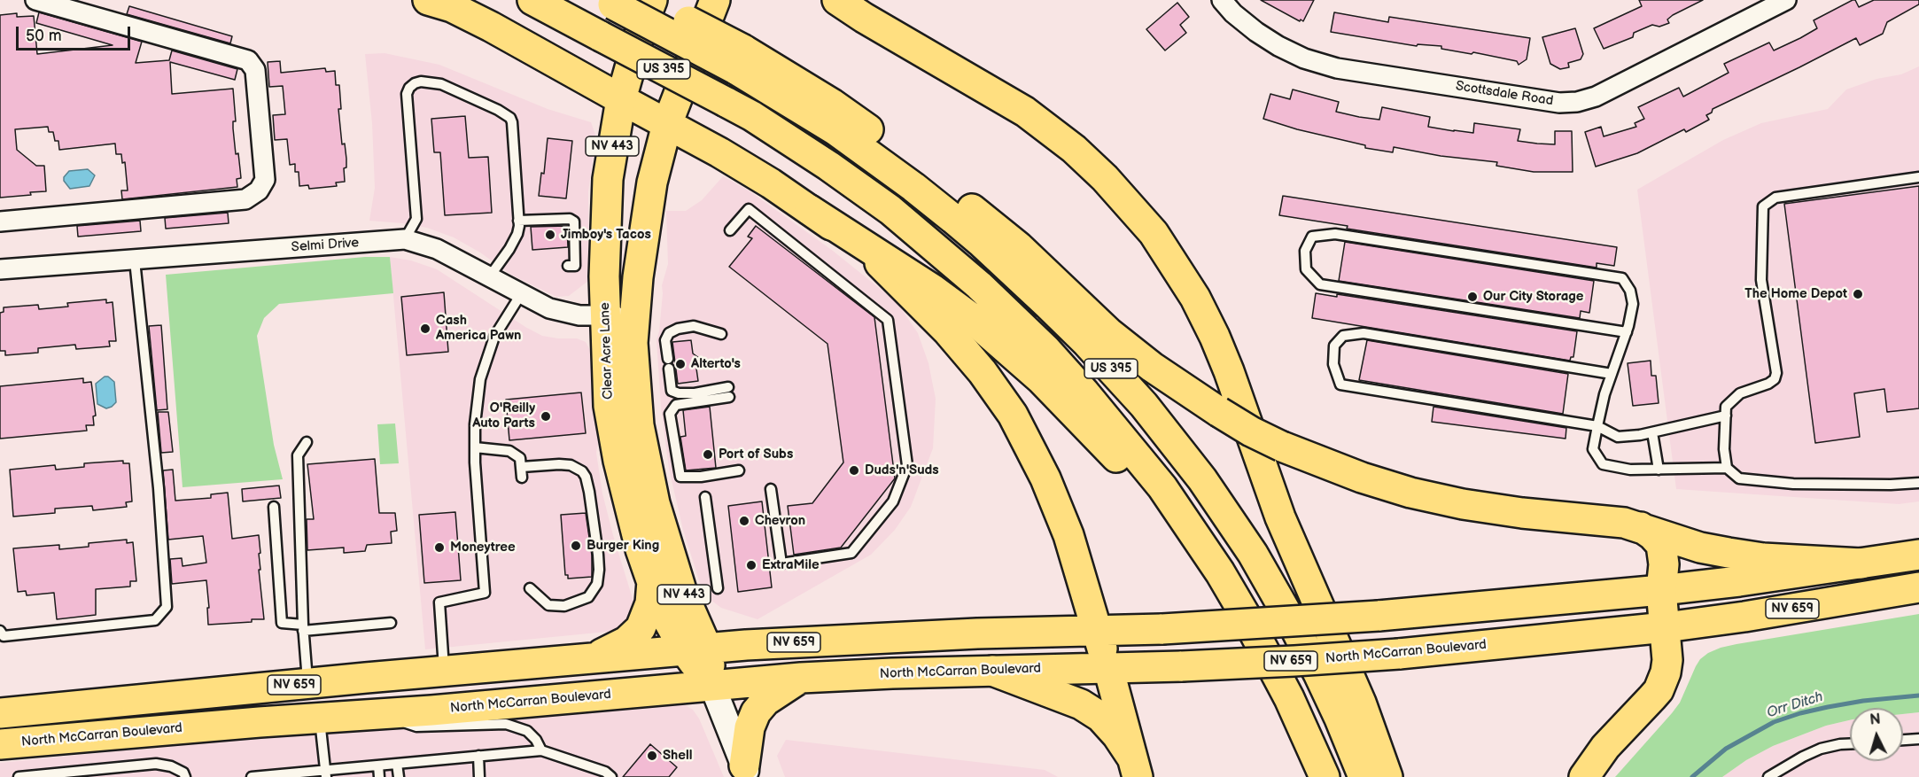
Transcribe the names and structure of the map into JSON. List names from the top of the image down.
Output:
{
  "streets": {
    "main road": [
      "US 395",
      "NV 443",
      "Clear Acre Lane",
      "NV 659",
      "North McCarran Boulevard"
    ],
    "street": ["Scottsdale Road", "Selmi Drive"]
  },
  "crossings": [
    ["Selmi Drive", "Clear Acre Lane"],
    ["Clear Acre Lane", "NV 659"],
    ["Clear Acre Lane", "North McCarran Boulevard"]
  ],
  "water": ["Orr Ditch"],
  "places": [
    "Jimboy's Tacos",
    "The Home Depot",
    "Our City Storage",
    "Cash America Pawn",
    "Alterto's",
    "O'Reilly Auto Parts",
    "Port of Subs",
    "Duds'n'Suds",
    "Chevron",
    "Burger King",
    "Moneytree",
    "ExtraMile",
    "Shell"
  ],
  "scale_bar": "50 m",
  "north": "top"
}
